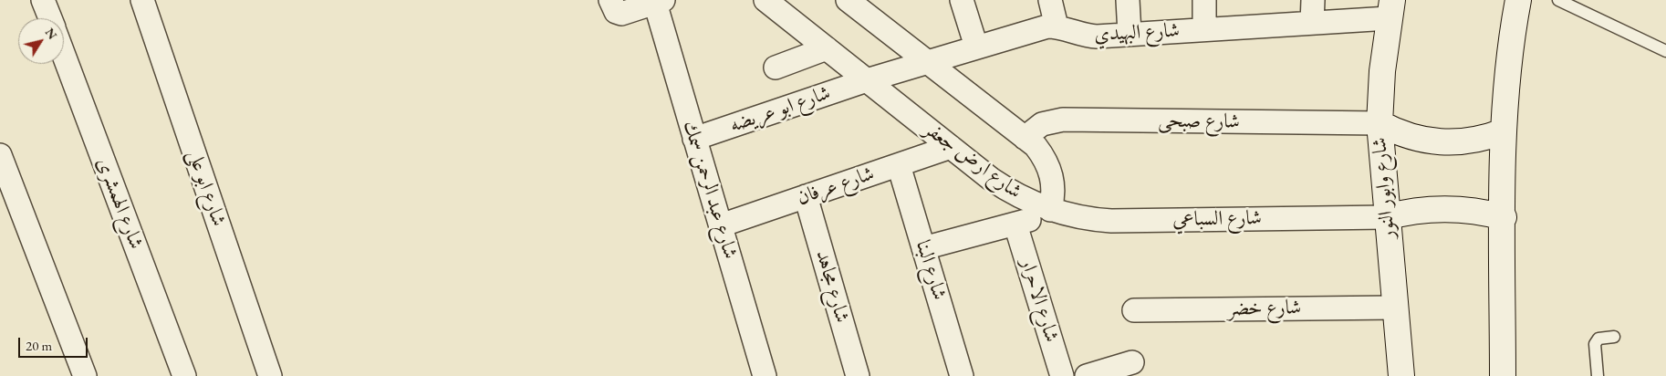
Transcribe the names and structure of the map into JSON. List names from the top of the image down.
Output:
{
  "streets": {
    "main road": ["شارع وابور النور"],
    "street": [
      "شارع البهيدي",
      "شارع ابو عريضه",
      "شارع صبحى",
      "شارع ارض جعفر",
      "شارع عرفان",
      "شارع ابو على",
      "شارع عبد الرحمن سمك",
      "شارع الهمشرى",
      "شارع السباعي",
      "شارع البنا",
      "شارع مجاهد",
      "شارع الاحرار",
      "شارع خضر"
    ]
  },
  "crossings": [
    ["شارع البهيدي", "شارع ابو عريضه"],
    ["شارع البهيدي", "شارع ارض جعفر"],
    ["شارع البهيدي", "شارع وابور النور"],
    ["شارع ابو عريضه", "شارع ارض جعفر"],
    ["شارع ابو عريضه", "شارع عبد الرحمن سمك"],
    ["شارع صبحى", "شارع ارض جعفر"],
    ["شارع صبحى", "شارع وابور النور"],
    ["شارع ارض جعفر", "شارع عرفان"],
    ["شارع ارض جعفر", "شارع السباعي"],
    ["شارع عرفان", "شارع عبد الرحمن سمك"],
    ["شارع عرفان", "شارع البنا"],
    ["شارع عرفان", "شارع مجاهد"],
    ["شارع وابور النور", "شارع السباعي"],
    ["شارع وابور النور", "شارع خضر"]
  ],
  "scale_bar": "20 m",
  "north": "top right"
}
